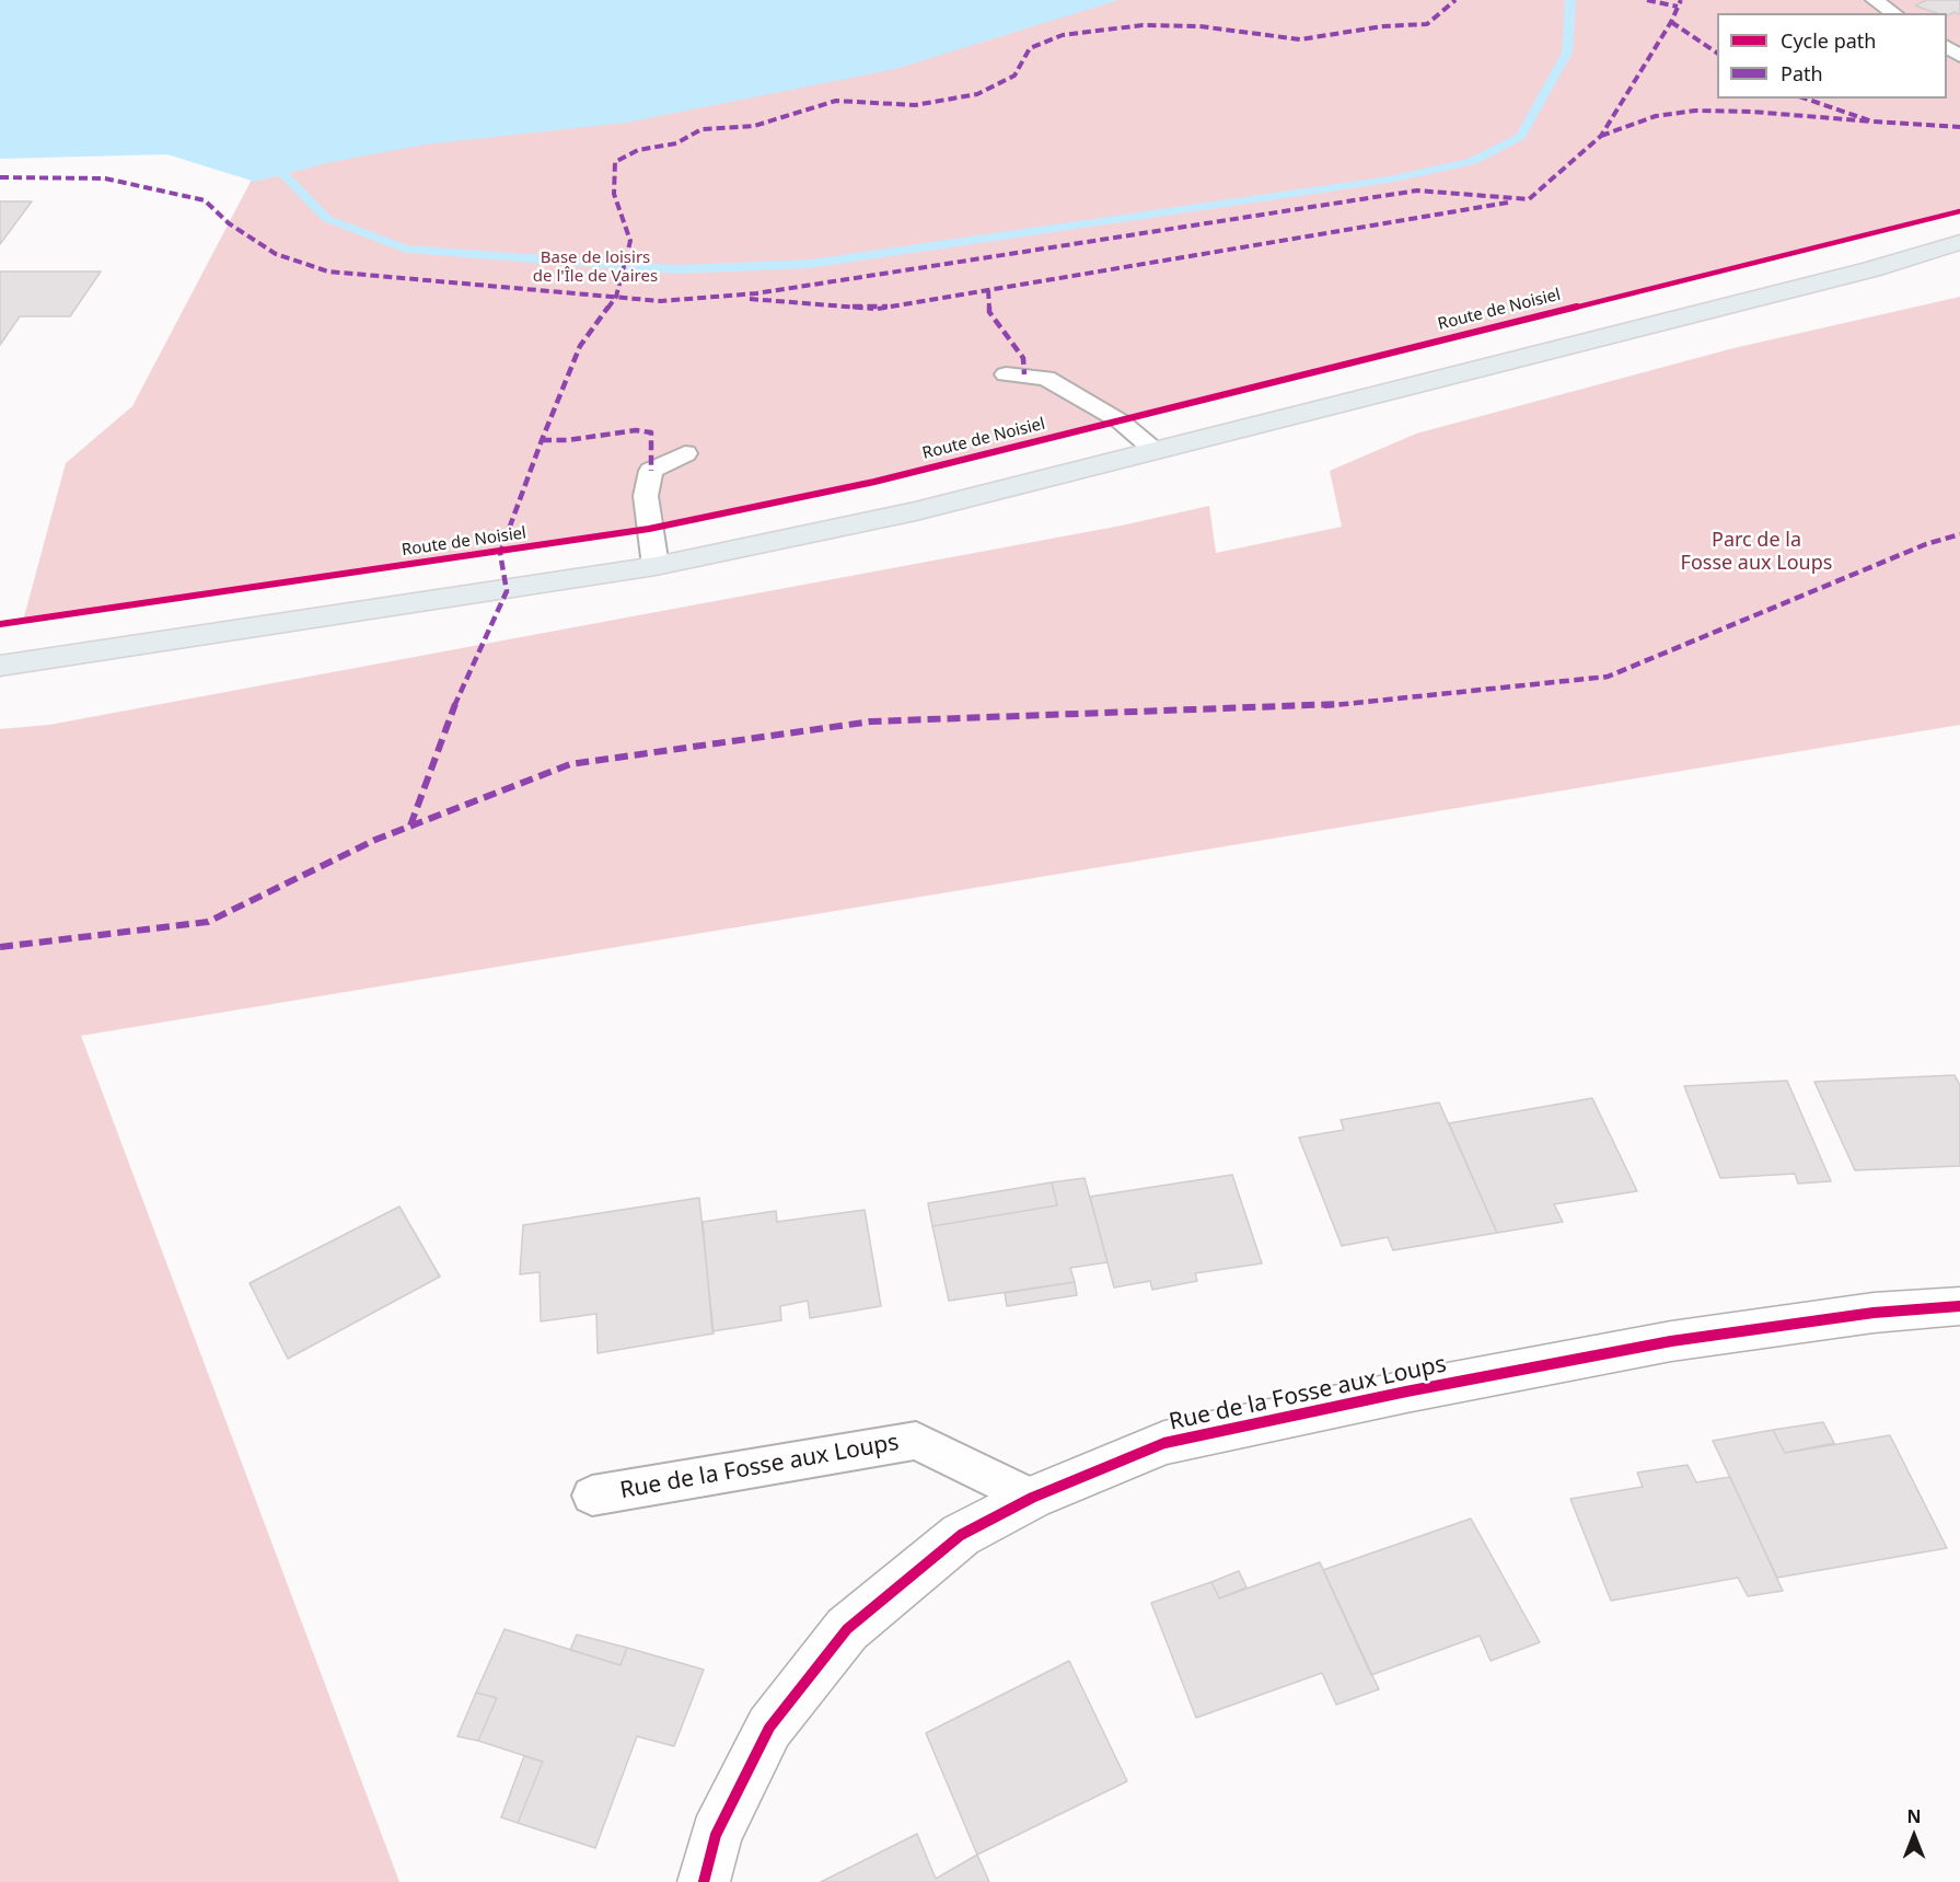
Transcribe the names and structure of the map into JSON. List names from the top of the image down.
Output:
{
  "streets": {
    "street": ["Rue de la Fosse aux Loups"],
    "cycle path": ["Route de Noisiel"]
  },
  "parks": ["Base de loisirs de l'Île de Vaires", "Parc de la Fosse aux Loups"],
  "legend": ["Cycle path", "Path"],
  "north": "top"
}
